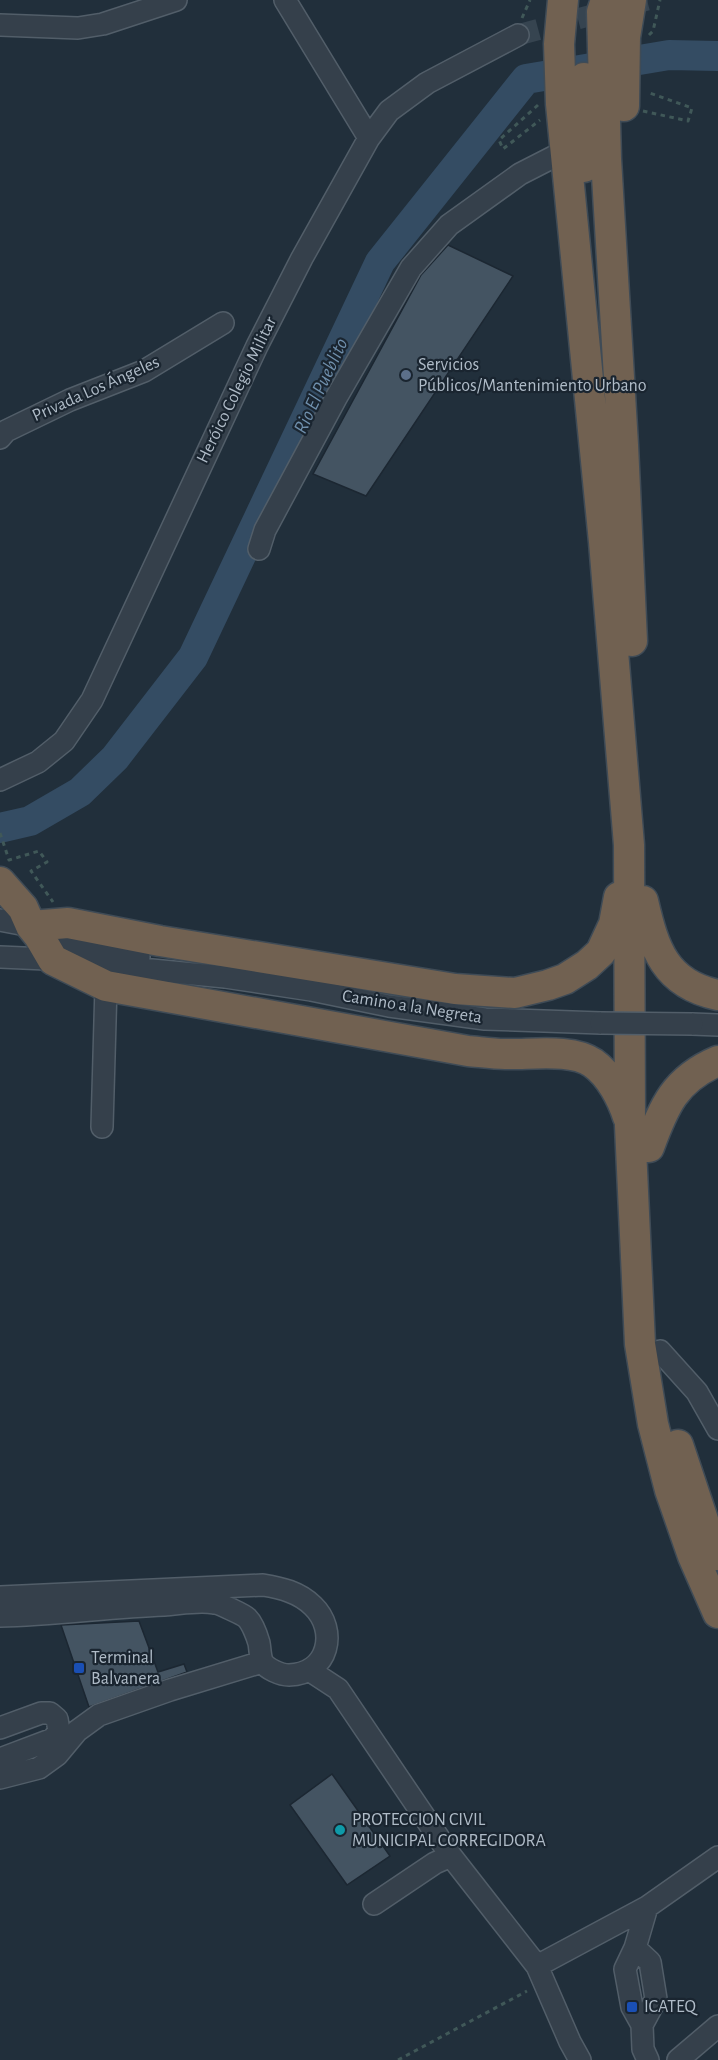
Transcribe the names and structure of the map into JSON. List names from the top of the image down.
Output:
{
  "streets": {
    "street": ["Privada Los Ángeles", "Heróico Colegio Militar", "Camino a la Negreta"]
  },
  "water": ["Rio El Pueblito"],
  "places": {
    "other": ["Servicios Públicos/Mantenimiento Urbano", "PROTECCION CIVIL MUNICIPAL CORREGIDORA"],
    "transit": ["Terminal Balvanera", "ICATEQ"]
  }
}
